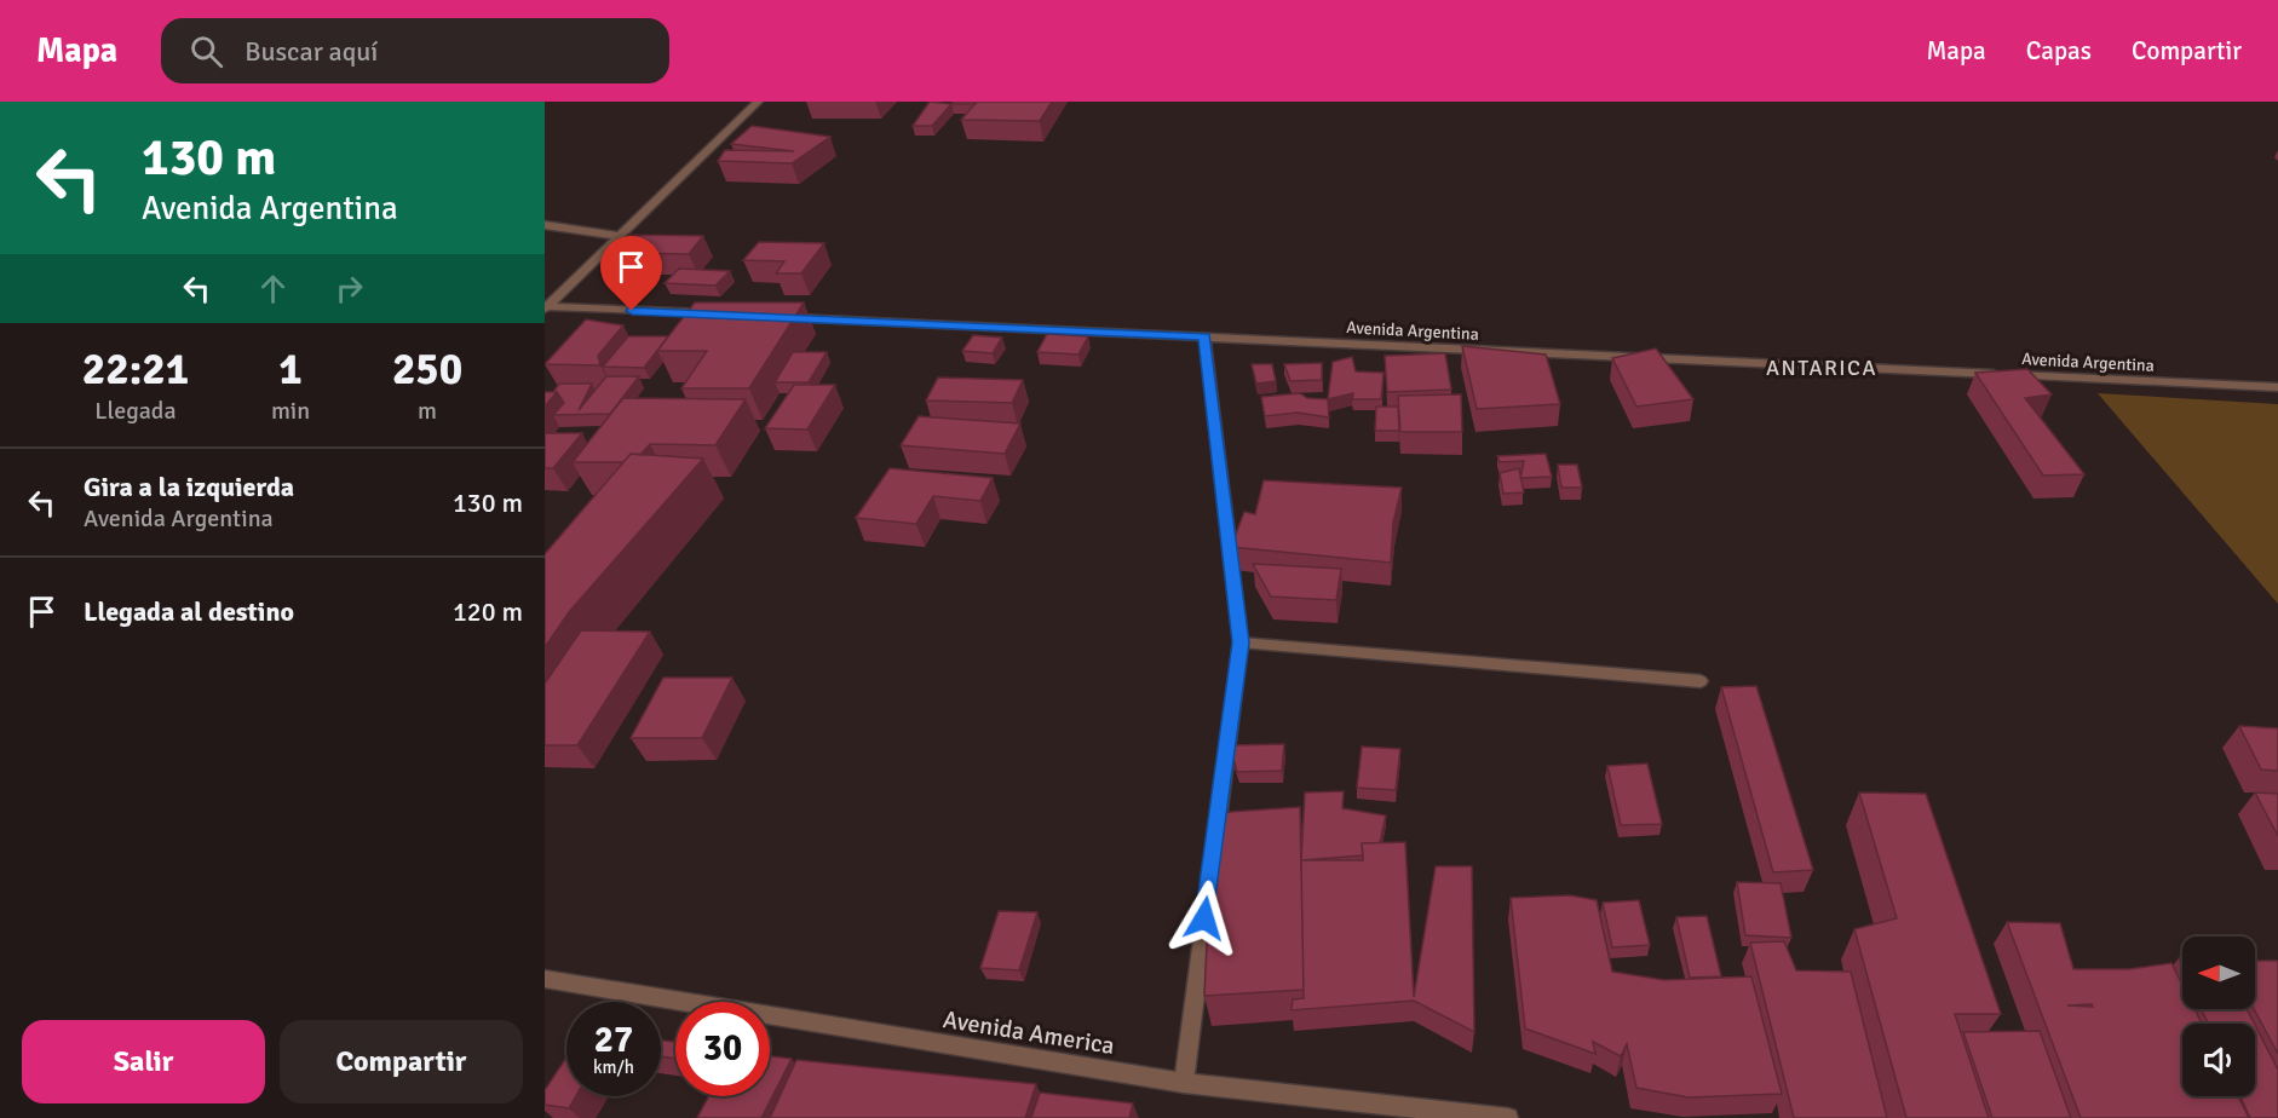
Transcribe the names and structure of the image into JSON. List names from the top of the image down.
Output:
{
  "streets": {
    "street": ["Avenida Argentina", "Avenida America"]
  },
  "districts": ["ANTARICA"],
  "north": "left",
  "page": {
    "header": "Mapa",
    "search": "Buscar aquí",
    "nav": ["Mapa", "Capas", "Compartir"],
    "turn": ["130 m", "Avenida Argentina"],
    "eta": [
      "22:21",
      "Llegada",
      "1",
      "min",
      "250",
      "m"
    ],
    "list": [
      {
        "name": "Gira a la izquierda",
        "note": "Avenida Argentina",
        "value": "130 m"
      },
      {
        "name": "Llegada al destino",
        "value": "120 m"
      }
    ],
    "speed": "27 km/h",
    "limit": "30",
    "buttons": ["Salir", "Compartir"]
  }
}
